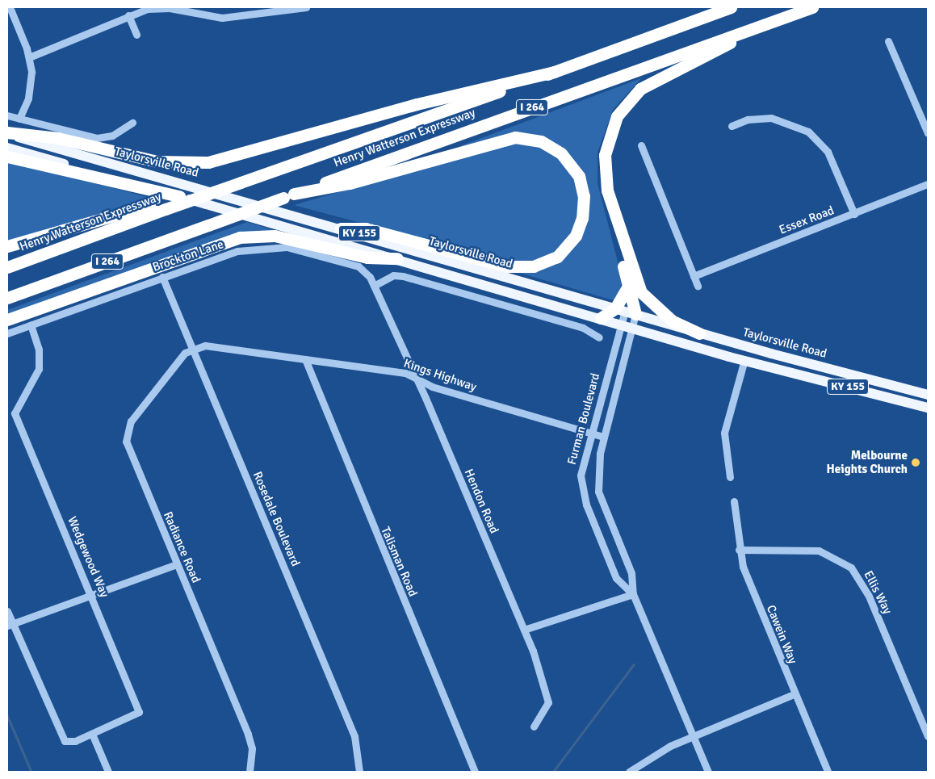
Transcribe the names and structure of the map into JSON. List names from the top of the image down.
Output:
{
  "streets": {
    "highway": ["I 264", "Henry Watterson Expressway"],
    "main road": ["Taylorsville Road", "KY 155"],
    "street": [
      "Essex Road",
      "Brockton Lane",
      "Kings Highway",
      "Furman Boulevard",
      "Hendon Road",
      "Rosedale Boulevard",
      "Radiance Road",
      "Wedgewood Way",
      "Talisman Road",
      "Ellis Way",
      "Cawein Way"
    ]
  },
  "crossings": [
    ["Taylorsville Road", "Furman Boulevard"],
    ["KY 155", "Furman Boulevard"],
    ["Brockton Lane", "Hendon Road"],
    ["Brockton Lane", "Rosedale Boulevard"],
    ["Brockton Lane", "Wedgewood Way"],
    ["Kings Highway", "Furman Boulevard"],
    ["Kings Highway", "Hendon Road"],
    ["Kings Highway", "Rosedale Boulevard"],
    ["Kings Highway", "Radiance Road"],
    ["Kings Highway", "Talisman Road"],
    ["Rosedale Boulevard", "Radiance Road"],
    ["Ellis Way", "Cawein Way"]
  ],
  "places": ["Melbourne Heights Church"]
}
